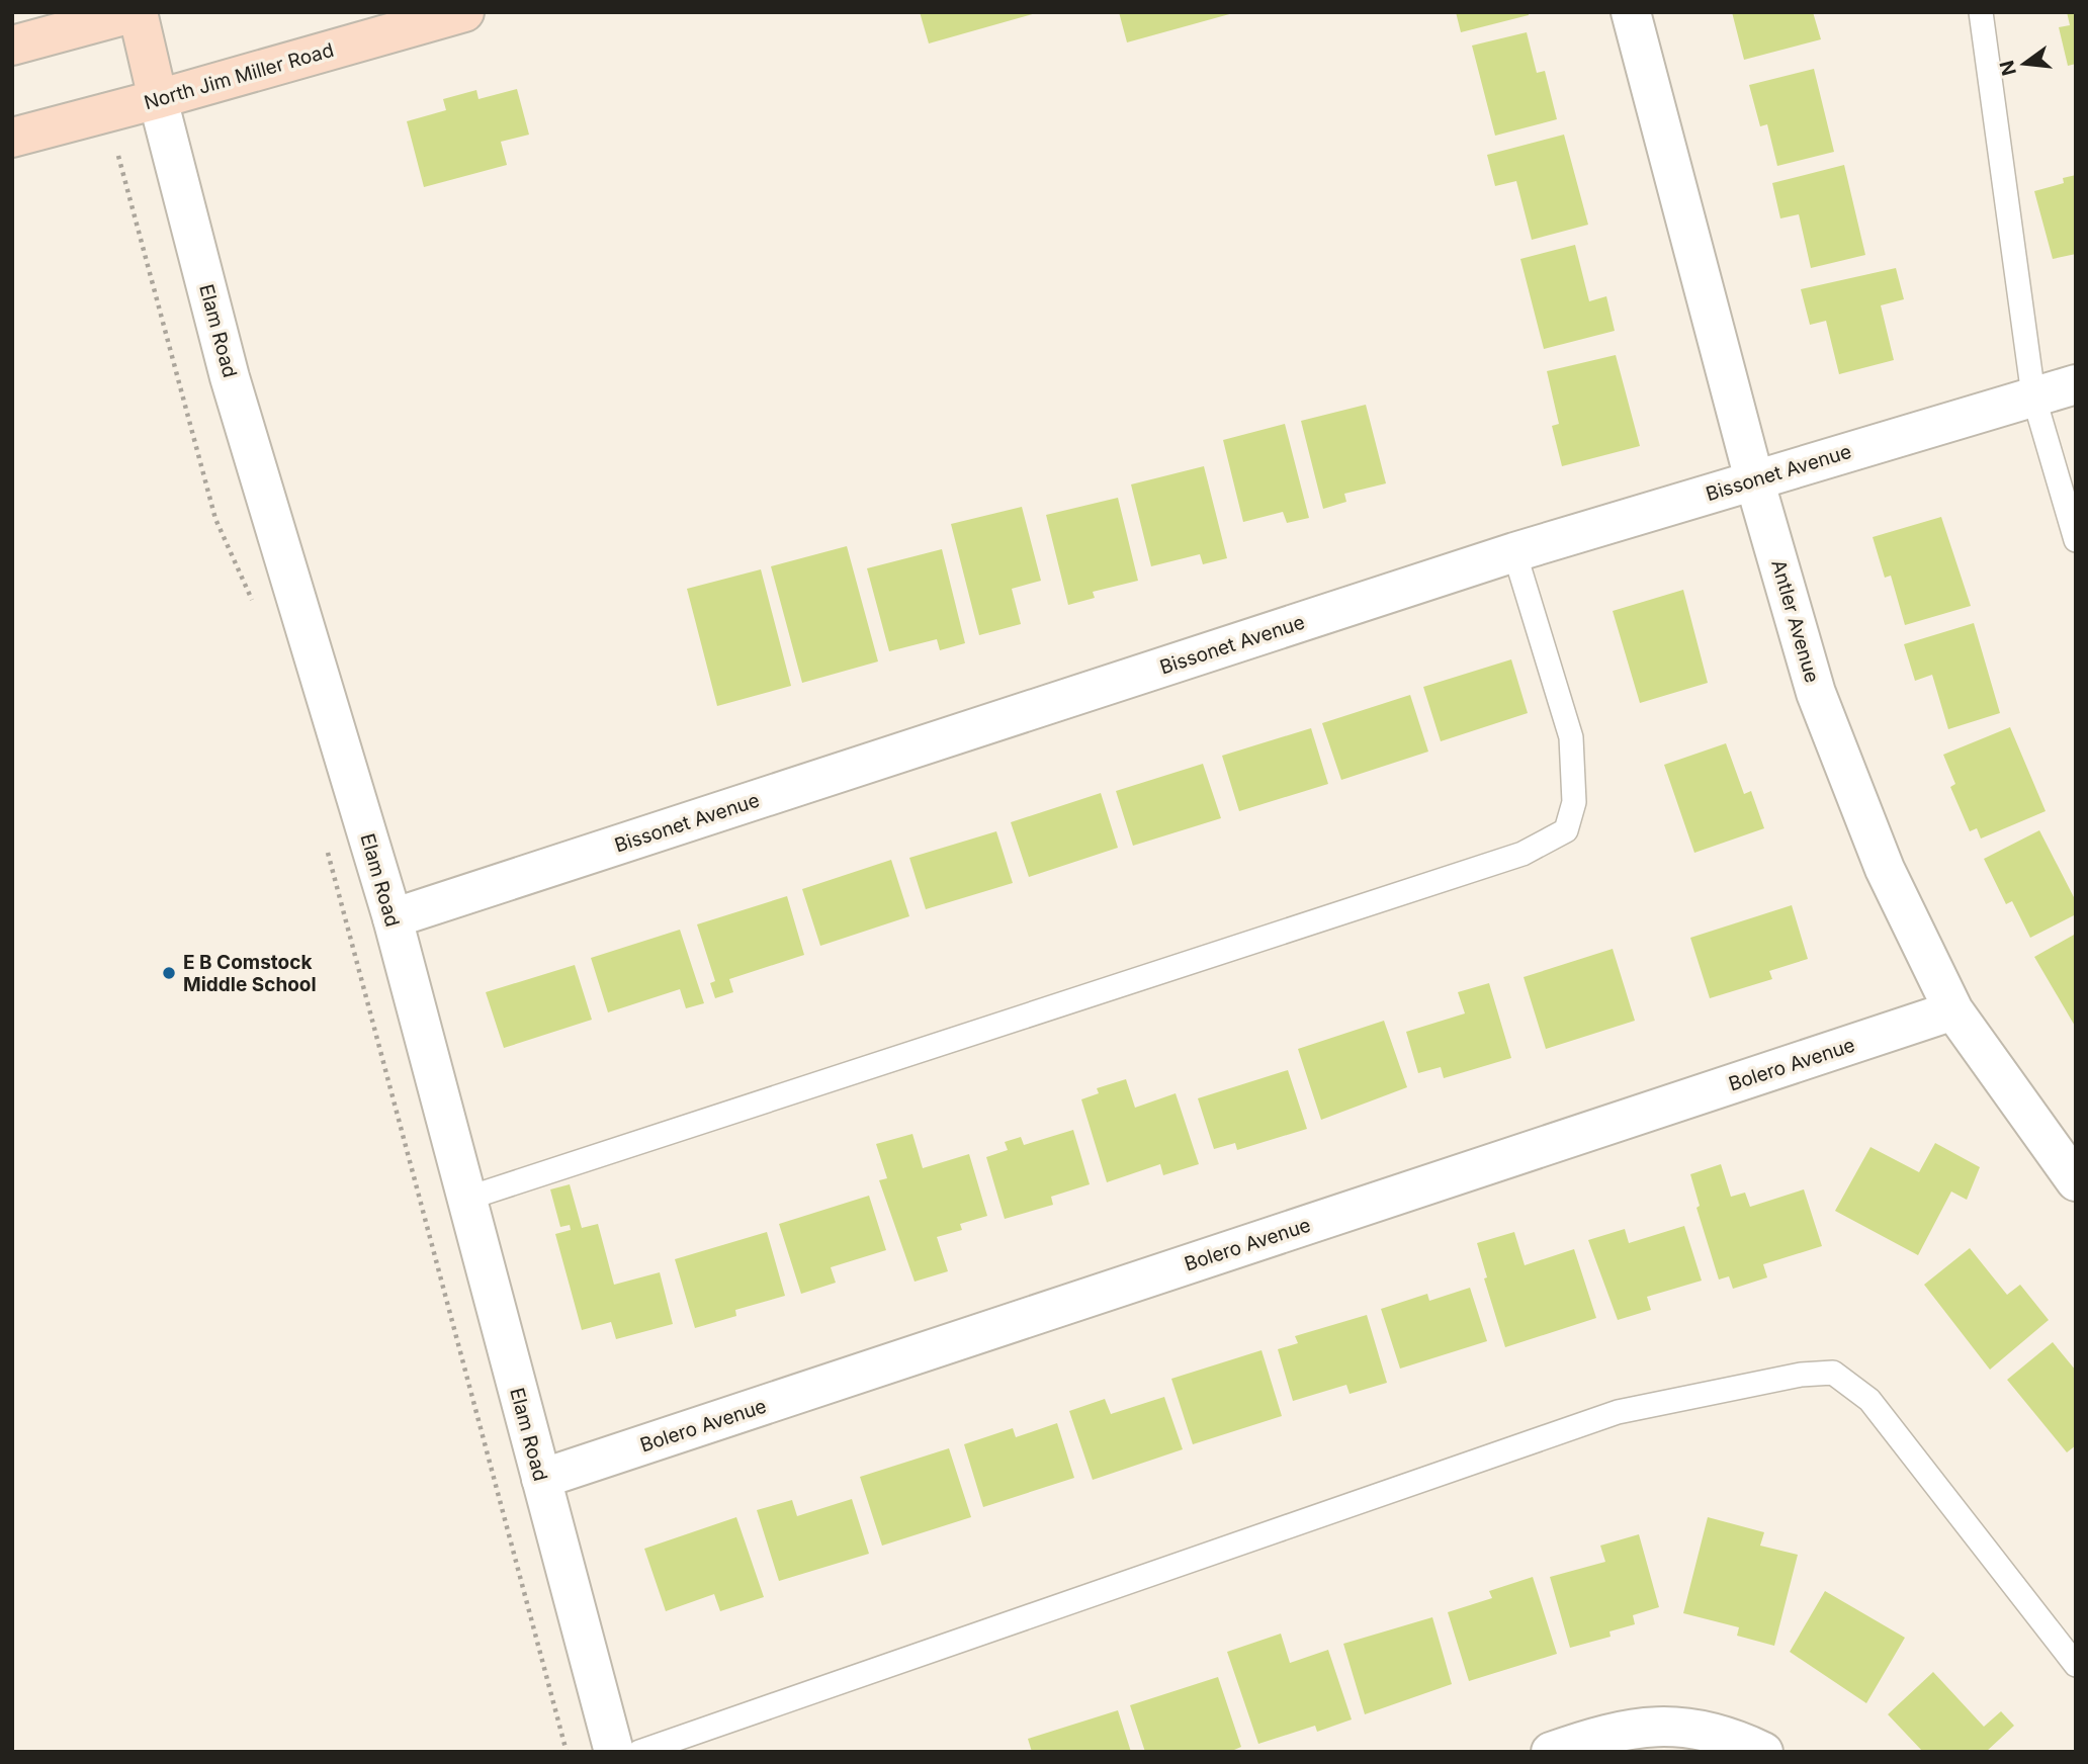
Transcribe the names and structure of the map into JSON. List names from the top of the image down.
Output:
{
  "streets": {
    "main road": ["North Jim Miller Road", "Elam Road"],
    "street": ["Bissonet Avenue", "Antler Avenue", "Bolero Avenue"]
  },
  "crossings": [
    ["North Jim Miller Road", "Elam Road"],
    ["Elam Road", "Bissonet Avenue"],
    ["Elam Road", "Bolero Avenue"],
    ["Bissonet Avenue", "Antler Avenue"],
    ["Antler Avenue", "Bolero Avenue"]
  ],
  "places": ["E B Comstock Middle School"],
  "north": "left"
}
